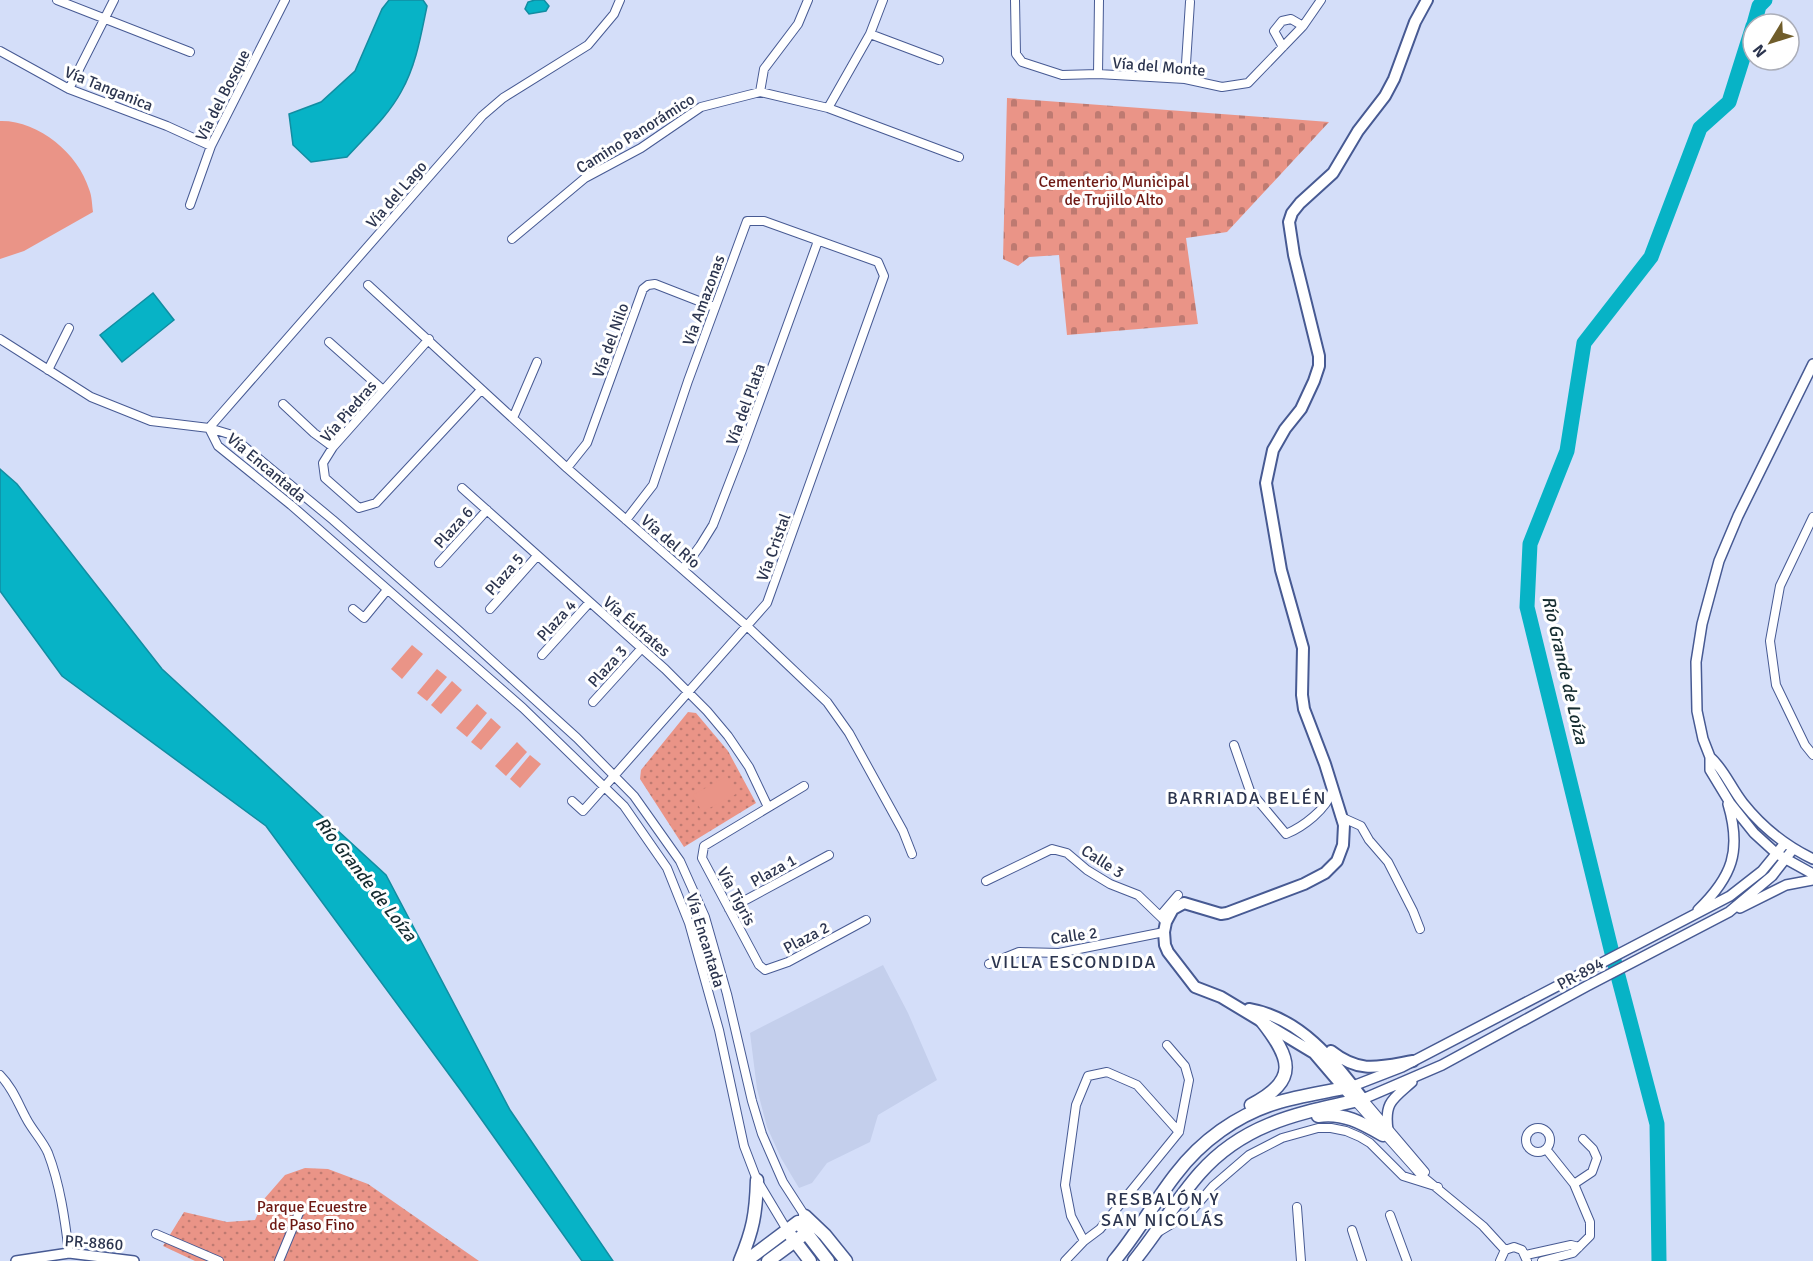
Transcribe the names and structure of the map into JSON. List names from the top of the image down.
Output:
{
  "streets": {
    "street": [
      "Vía del Monte",
      "Vía Tanganica",
      "Vía del Bosque",
      "Camino Panorámico",
      "Vía del Lago",
      "Vía Amazonas",
      "Vía del Nilo",
      "Vía del Plata",
      "Vía Piedras",
      "Vía Encantada",
      "Plaza 6",
      "Vía del Río",
      "Vía Cristal",
      "Plaza 5",
      "Plaza 4",
      "Vía Éufrates",
      "Plaza 3",
      "Calle 3",
      "Plaza 1",
      "Vía Tigris",
      "Calle 2",
      "Plaza 2",
      "PR-894",
      "PR-8860"
    ]
  },
  "crossings": [
    ["Vía Tanganica", "Vía del Bosque"],
    ["Vía del Lago", "Vía Encantada"],
    ["Vía Amazonas", "Vía del Nilo"],
    ["Vía Amazonas", "Vía del Plata"],
    ["Vía Amazonas", "Vía del Río"],
    ["Vía Amazonas", "Vía Cristal"],
    ["Vía del Nilo", "Vía del Río"],
    ["Vía del Plata", "Vía del Río"],
    ["Vía Piedras", "Vía del Río"],
    ["Vía Encantada", "Vía Cristal"],
    ["Plaza 6", "Vía Éufrates"],
    ["Vía del Río", "Vía Cristal"],
    ["Vía Cristal", "Vía Éufrates"],
    ["Plaza 5", "Vía Éufrates"],
    ["Plaza 4", "Vía Éufrates"],
    ["Vía Éufrates", "Plaza 3"],
    ["Vía Éufrates", "Vía Tigris"],
    ["Calle 3", "Calle 2"],
    ["Plaza 1", "Vía Tigris"],
    ["Vía Tigris", "Plaza 2"]
  ],
  "districts": ["BARRIADA BELÉN", "VILLA ESCONDIDA", "RESBALÓN Y SAN NICOLÁS"],
  "water": ["Río Grande de Loíza"],
  "parks": ["Cementerio Municipal de Trujillo Alto", "Parque Ecuestre de Paso Fino"],
  "north": "bottom left"
}
